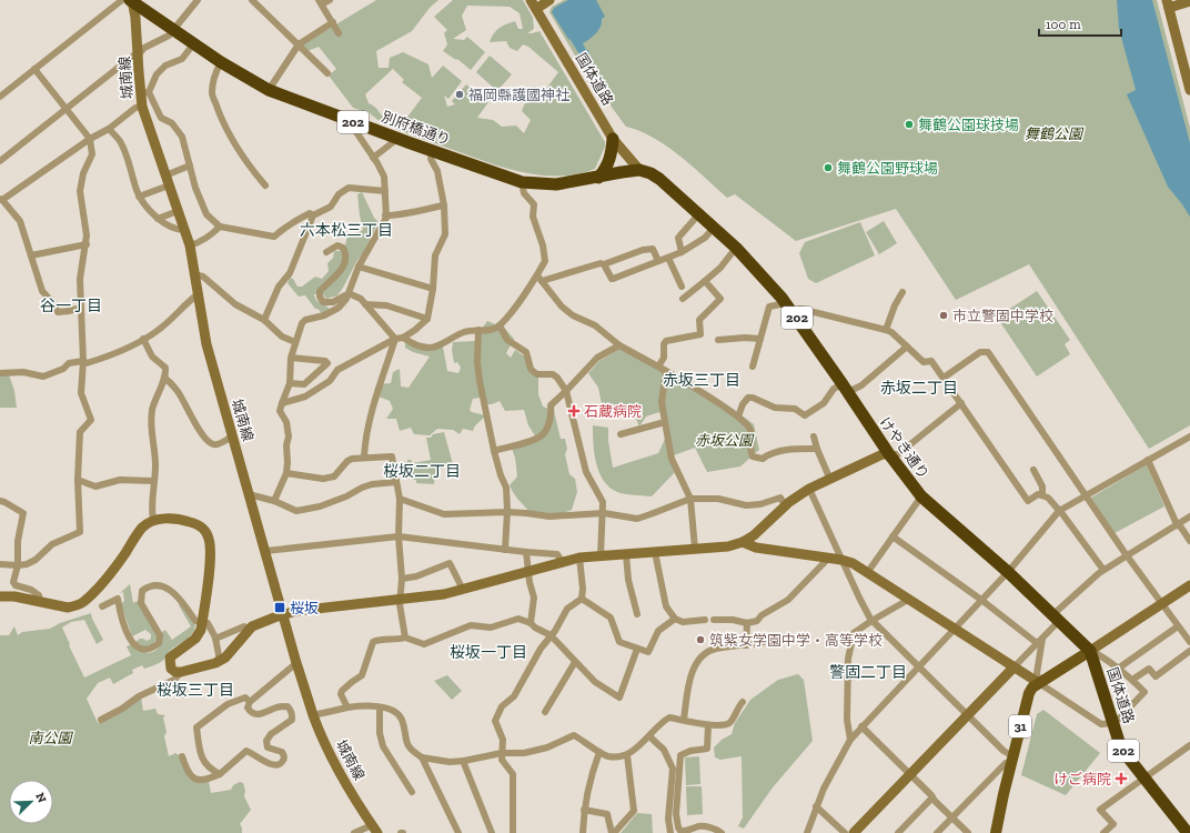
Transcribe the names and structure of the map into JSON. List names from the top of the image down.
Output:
{
  "streets": {
    "highway": [
      "国体道路",
      "202",
      "別府橋通り",
      "けやき通り"
    ],
    "main road": ["31"],
    "street": ["城南線"]
  },
  "crossings": [
    ["城南線", "別府橋通り"],
    ["国体道路", "別府橋通り"],
    ["国体道路", "けやき通り"],
    ["国体道路", "31"],
    ["別府橋通り", "けやき通り"],
    ["けやき通り", "31"]
  ],
  "districts": [
    "六本松三丁目",
    "谷一丁目",
    "赤坂三丁目",
    "赤坂二丁目",
    "桜坂二丁目",
    "桜坂一丁目",
    "警固二丁目",
    "桜坂三丁目"
  ],
  "parks": ["舞鶴公園", "赤坂公園", "南公園"],
  "places": {
    "other": [
      "福岡縣護國神社",
      "舞鶴公園球技場",
      "舞鶴公園野球場",
      "市立警固中学校",
      "筑紫女学園中学・高等学校"
    ],
    "health": ["石蔵病院", "けご病院"],
    "transit": ["桜坂"]
  },
  "scale_bar": "100 m",
  "north": "top right"
}
